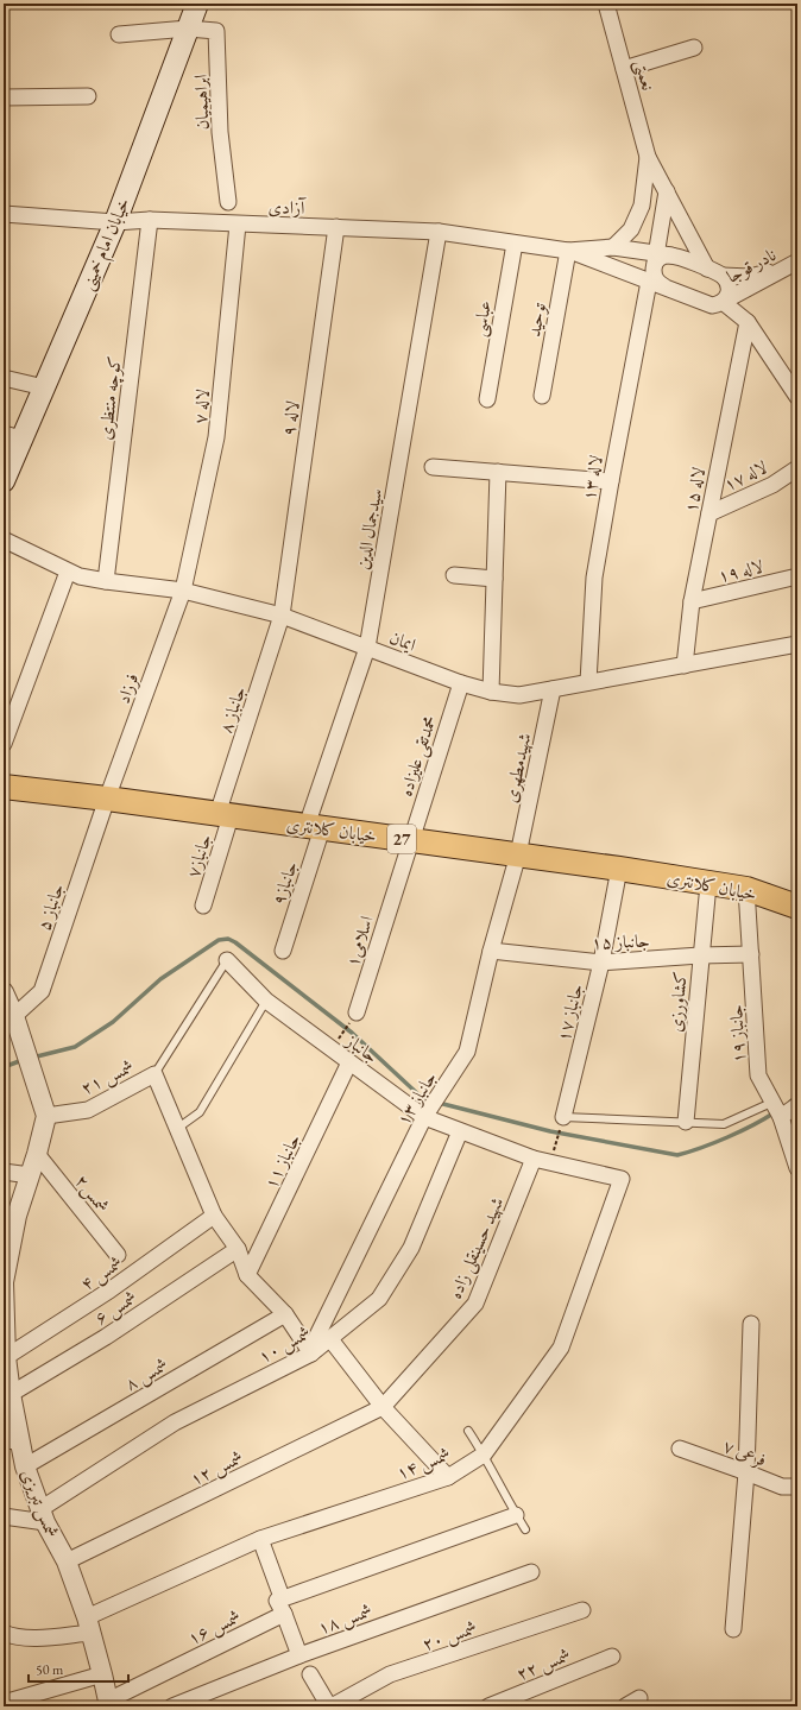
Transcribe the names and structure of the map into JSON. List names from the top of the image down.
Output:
{
  "streets": {
    "main road": ["خیابان امام خمینی", "خیابان کلانتری", "27"],
    "street": [
      "نعمتی",
      "ابراهیمیان",
      "آزادی",
      "نادر قوجا",
      "عباسی",
      "توحید",
      "کوچه منتظری",
      "لاله ۷",
      "لاله ۹",
      "لاله ۱۷",
      "لاله ۱۳",
      "لاله ۱۵",
      "سیدجمال الدین",
      "لاله ۱۹",
      "ایمان",
      "فرزاد",
      "جانباز ۸",
      "محمدتقی علیزاده",
      "شهیدمطهری",
      "جانباز۷",
      "جانباز۹",
      "جانباز ۵",
      "اسلامی۱",
      "جانباز ۱۵",
      "کشاورزی",
      "جانباز ۱۷",
      "جانباز ۱۹",
      "جانباز",
      "شمس ۲۱",
      "جانباز ۱۳",
      "جانباز ۱۱",
      "شمس۲",
      "شهید حسینقلی زاده",
      "شمس ۴",
      "شمس ۶",
      "شمس ۱۰",
      "شمس ۸",
      "فرعی ۷",
      "شمس ۱۴",
      "شمس ۱۲",
      "شمس تبریزی",
      "شمس ۱۸",
      "شمس ۱۶",
      "شمس ۲۰",
      "شمس ۲۲"
    ]
  },
  "crossings": [
    ["نعمتی", "آزادی"],
    ["ابراهیمیان", "خیابان امام خمینی"],
    ["آزادی", "خیابان امام خمینی"],
    ["آزادی", "نادر قوجا"],
    ["آزادی", "عباسی"],
    ["آزادی", "توحید"],
    ["آزادی", "کوچه منتظری"],
    ["آزادی", "لاله ۷"],
    ["آزادی", "لاله ۹"],
    ["آزادی", "لاله ۱۳"],
    ["آزادی", "سیدجمال الدین"],
    ["کوچه منتظری", "ایمان"],
    ["لاله ۷", "ایمان"],
    ["لاله ۷", "فرزاد"],
    ["لاله ۹", "ایمان"],
    ["لاله ۹", "جانباز ۸"],
    ["لاله ۱۷", "لاله ۱۵"],
    ["لاله ۱۳", "ایمان"],
    ["لاله ۱۵", "لاله ۱۹"],
    ["لاله ۱۵", "ایمان"],
    ["سیدجمال الدین", "ایمان"],
    ["سیدجمال الدین", "خیابان کلانتری"],
    ["سیدجمال الدین", "جانباز۹"],
    ["ایمان", "فرزاد"],
    ["ایمان", "جانباز ۸"],
    ["ایمان", "محمدتقی علیزاده"],
    ["ایمان", "شهیدمطهری"],
    ["فرزاد", "خیابان کلانتری"],
    ["فرزاد", "جانباز ۵"],
    ["جانباز ۸", "خیابان کلانتری"],
    ["جانباز ۸", "جانباز۷"],
    ["محمدتقی علیزاده", "خیابان کلانتری"],
    ["محمدتقی علیزاده", "اسلامی۱"],
    ["شهیدمطهری", "خیابان کلانتری"],
    ["شهیدمطهری", "جانباز ۱۳"],
    ["خیابان کلانتری", "جانباز۷"],
    ["خیابان کلانتری", "جانباز۹"],
    ["خیابان کلانتری", "جانباز ۵"],
    ["خیابان کلانتری", "اسلامی۱"],
    ["خیابان کلانتری", "کشاورزی"],
    ["خیابان کلانتری", "جانباز ۱۷"],
    ["خیابان کلانتری", "جانباز ۱۹"],
    ["خیابان کلانتری", "جانباز ۱۳"],
    ["جانباز ۱۵", "کشاورزی"],
    ["جانباز ۱۵", "جانباز ۱۷"],
    ["جانباز ۱۵", "جانباز ۱۹"],
    ["جانباز ۱۵", "جانباز ۱۳"],
    ["جانباز", "شمس ۲۱"],
    ["جانباز", "جانباز ۱۳"],
    ["جانباز", "جانباز ۱۱"],
    ["جانباز", "شهید حسینقلی زاده"],
    ["جانباز", "شمس ۱۰"],
    ["جانباز", "شمس ۱۴"],
    ["شمس ۲۱", "شمس تبریزی"],
    ["جانباز ۱۳", "شمس ۱۰"],
    ["شمس۲", "شمس تبریزی"],
    ["شهید حسینقلی زاده", "شمس ۱۲"],
    ["شمس ۴", "شمس تبریزی"],
    ["شمس ۶", "شمس تبریزی"],
    ["شمس ۱۰", "شمس تبریزی"],
    ["شمس ۸", "شمس تبریزی"],
    ["شمس ۱۴", "شمس تبریزی"],
    ["شمس ۱۲", "شمس تبریزی"],
    ["شمس تبریزی", "شمس ۱۶"]
  ],
  "scale_bar": "50 m"
}
